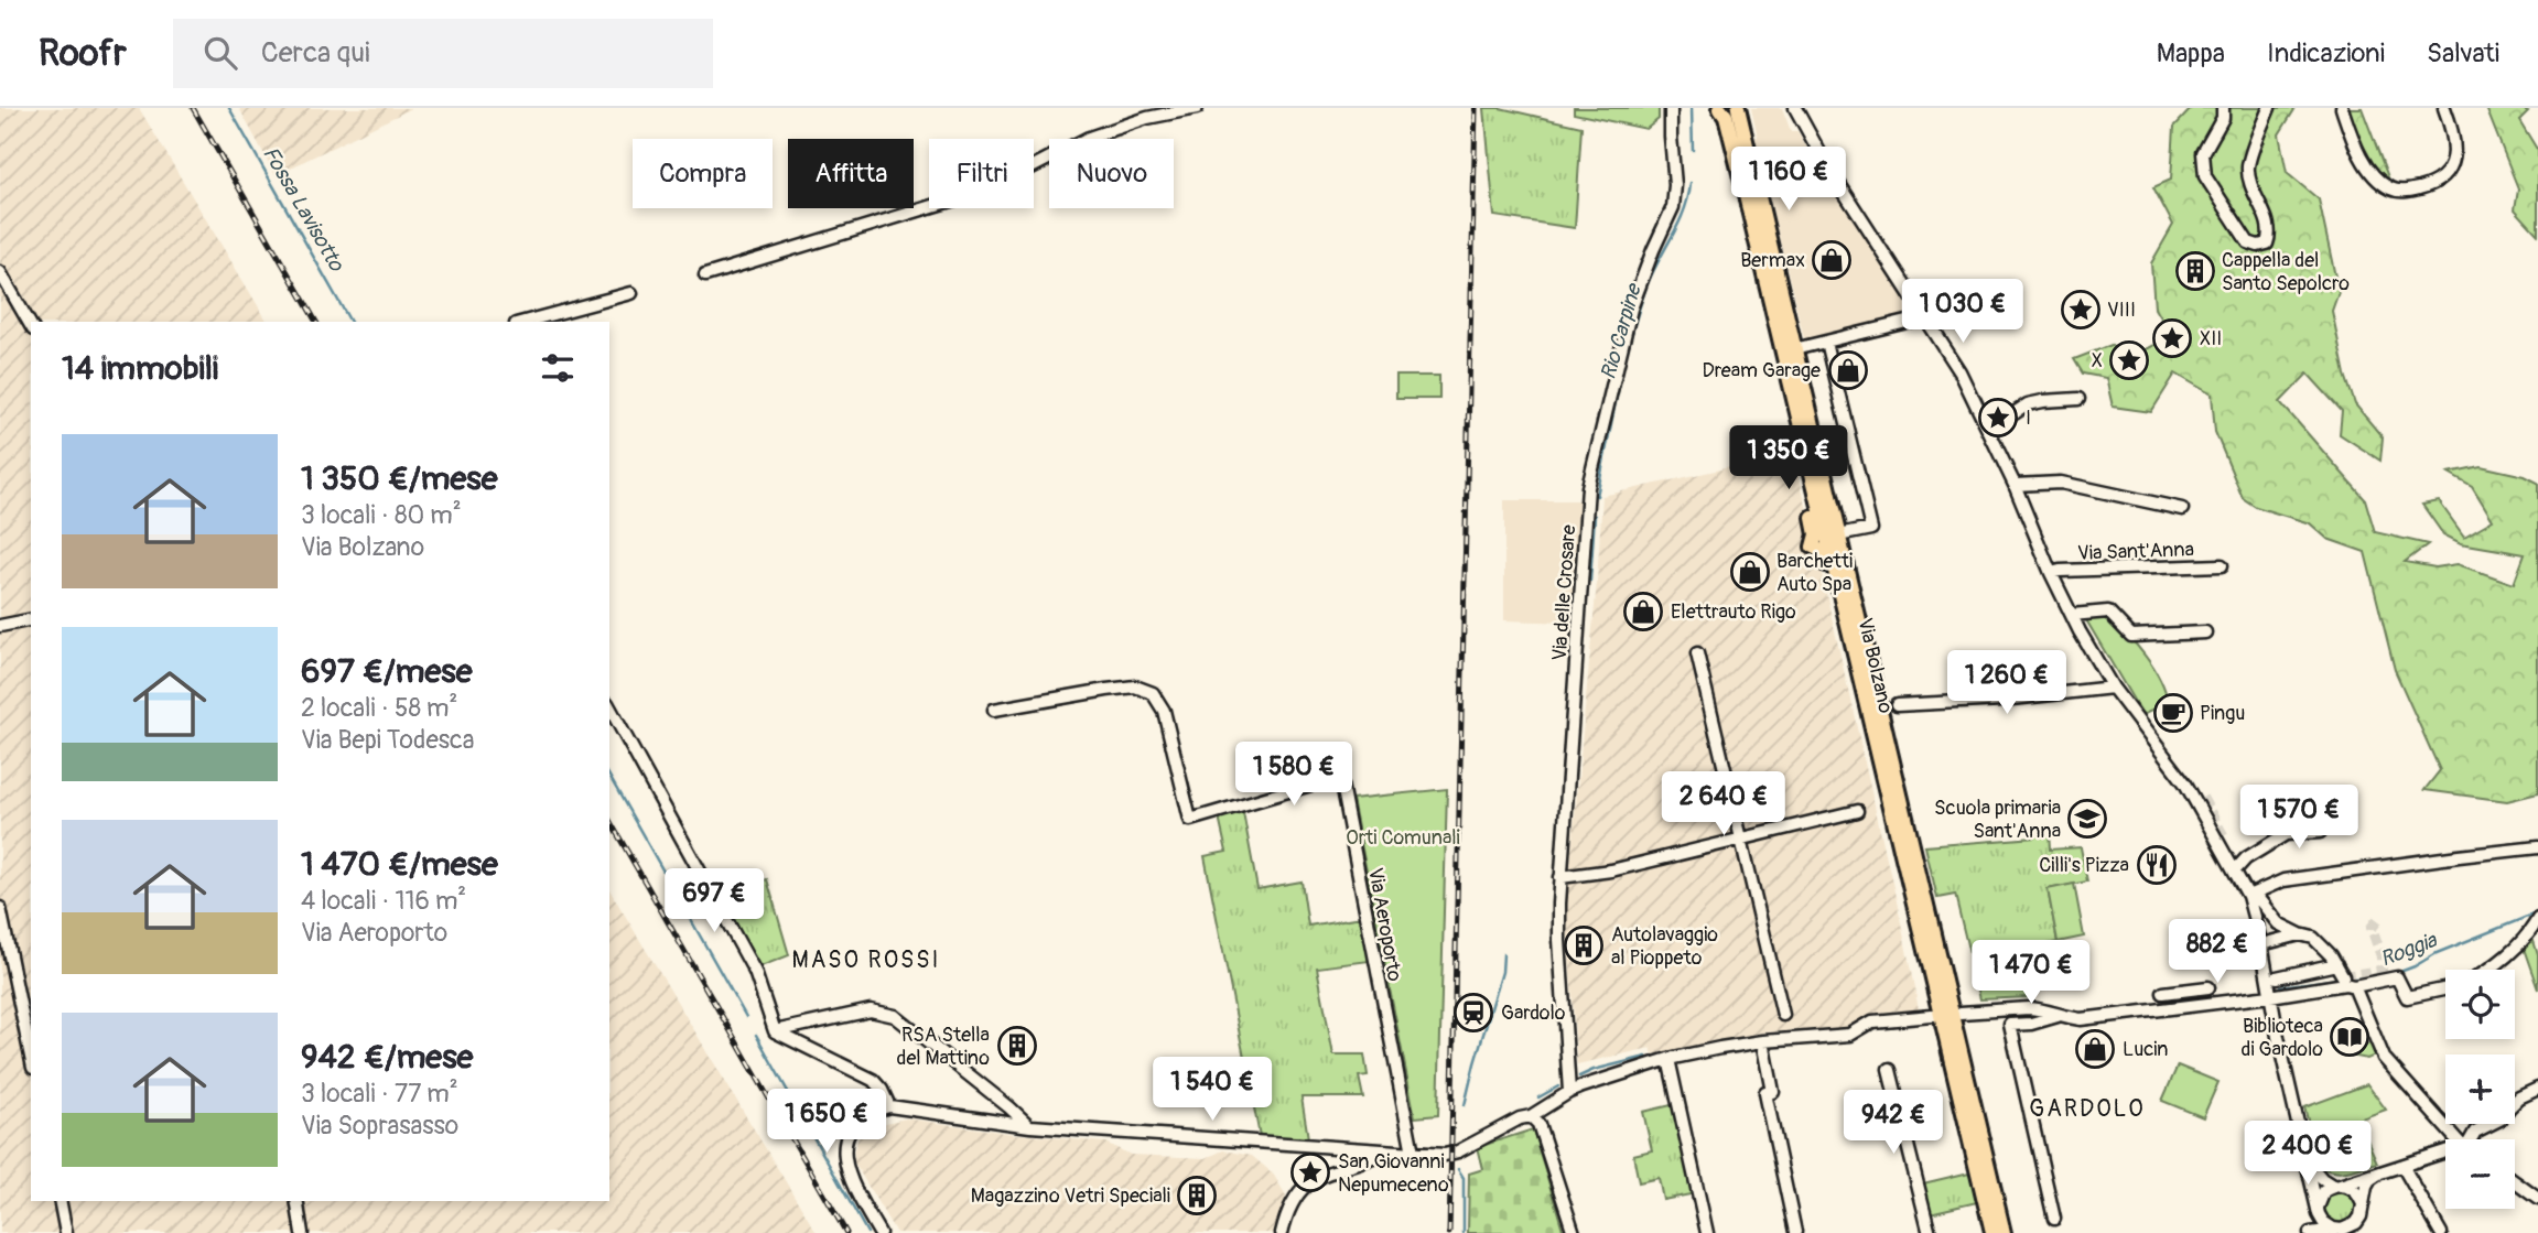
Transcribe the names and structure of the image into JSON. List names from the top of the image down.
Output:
{
  "streets": {
    "main road": ["Via Bolzano"],
    "street": ["Via Sant'Anna", "Via delle Crosare", "Via Aeroporto"]
  },
  "districts": ["MASO ROSSI", "GARDOLO"],
  "water": ["Fossa Lavisotto", "Rio Carpine", "Roggia"],
  "parks": ["Orti Comunali"],
  "places": {
    "shop": [
      "Bermax",
      "Dream Garage",
      "Barchetti Auto Spa",
      "Elettrauto Rigo",
      "Lucin"
    ],
    "building": [
      "Cappella del Santo Sepolcro",
      "Autolavaggio al Pioppeto",
      "RSA Stella del Mattino",
      "Magazzino Vetri Speciali"
    ],
    "place": [
      "VIII",
      "XII",
      "X",
      "I",
      "San Giovanni Nepumeceno"
    ],
    "cafe": ["Pingu"],
    "school or university": ["Scuola primaria Sant'Anna"],
    "restaurant": ["Cilli's Pizza"],
    "station": ["Gardolo"],
    "library": ["Biblioteca di Gardolo"]
  },
  "page": {
    "header": "Roofr",
    "search": "Cerca qui",
    "nav": ["Mappa", "Indicazioni", "Salvati"],
    "chip": [
      "Compra",
      "Affitta",
      "Filtri",
      "Nuovo"
    ],
    "price": [
      "1 160 €",
      "1 030 €",
      "1 350 €",
      "1 260 €",
      "1 580 €",
      "2 640 €",
      "1 570 €",
      "697 €",
      "882 €",
      "1 470 €",
      "1 540 €",
      "1 650 €",
      "942 €",
      "2 400 €"
    ],
    "heading": "14 immobili",
    "list": [
      {
        "name": "1 350 €/mese",
        "note": "3 locali · 80 m² · Via Bolzano"
      },
      {
        "name": "697 €/mese",
        "note": "2 locali · 58 m² · Via Bepi Todesca"
      },
      {
        "name": "1 470 €/mese",
        "note": "4 locali · 116 m² · Via Aeroporto"
      },
      {
        "name": "942 €/mese",
        "note": "3 locali · 77 m² · Via Soprasasso"
      }
    ],
    "map_buttons": ["+", "−"]
  }
}
